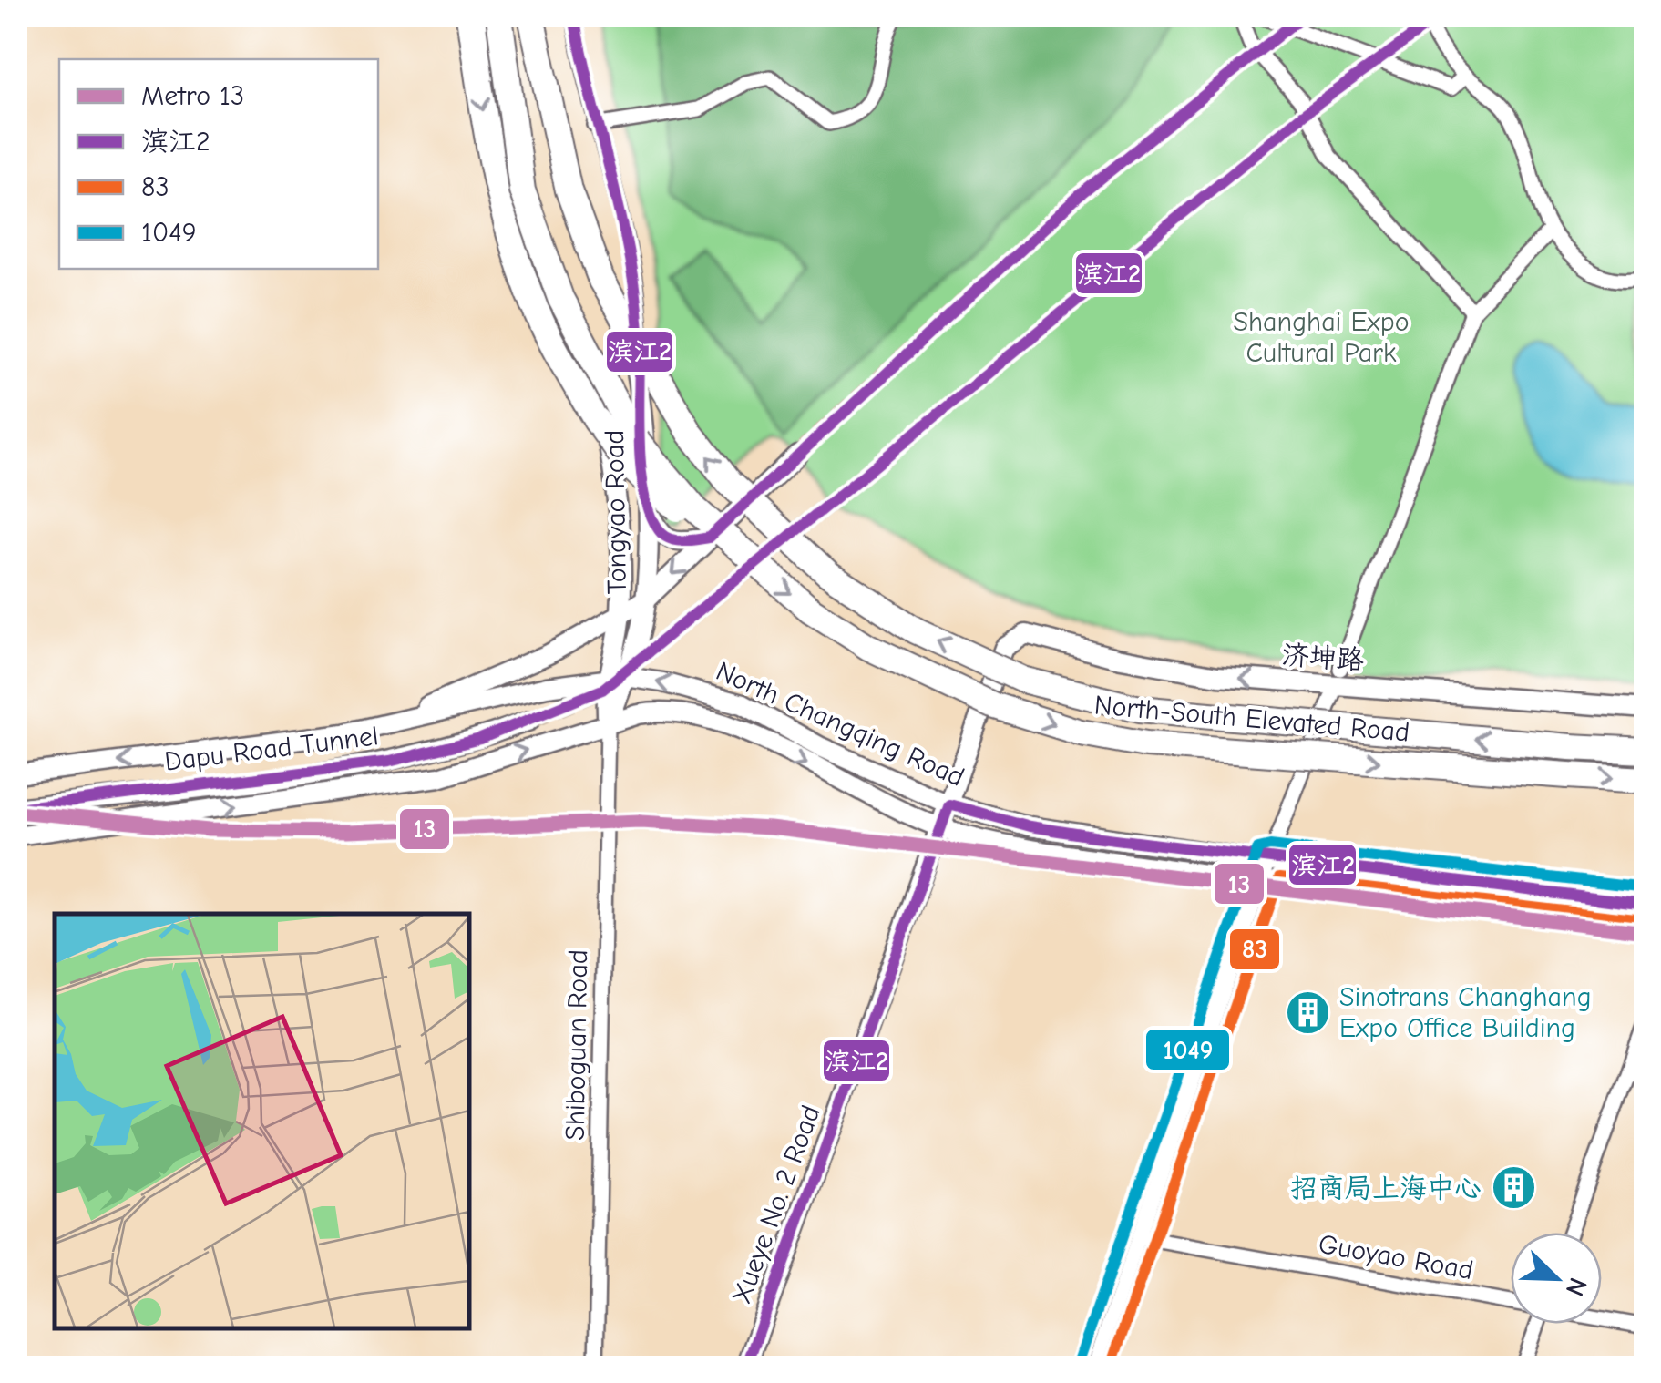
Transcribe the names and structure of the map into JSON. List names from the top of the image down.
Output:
{
  "streets": {
    "highway": ["North-South Elevated Road"],
    "main road": [
      "Tongyao Road",
      "济坤路",
      "North Changqing Road",
      "Dapu Road Tunnel",
      "Xueye No. 2 Road"
    ],
    "street": ["Shiboguan Road", "Guoyao Road"]
  },
  "crossings": [
    ["Tongyao Road", "North Changqing Road"],
    ["Tongyao Road", "Shiboguan Road"],
    ["济坤路", "Xueye No. 2 Road"],
    ["North Changqing Road", "Shiboguan Road"],
    ["North Changqing Road", "Xueye No. 2 Road"]
  ],
  "one_way": ["济坤路"],
  "parks": ["Shanghai Expo Cultural Park"],
  "places": {
    "building": ["Sinotrans Changhang Expo Office Building", "招商局上海中心"]
  },
  "lines": [
    "transit line 滨江2",
    "metro line 13",
    "transit line 1049",
    "transit line 83"
  ],
  "legend": [
    "Metro 13",
    "滨江2",
    "83",
    "1049"
  ],
  "north": "bottom right"
}
